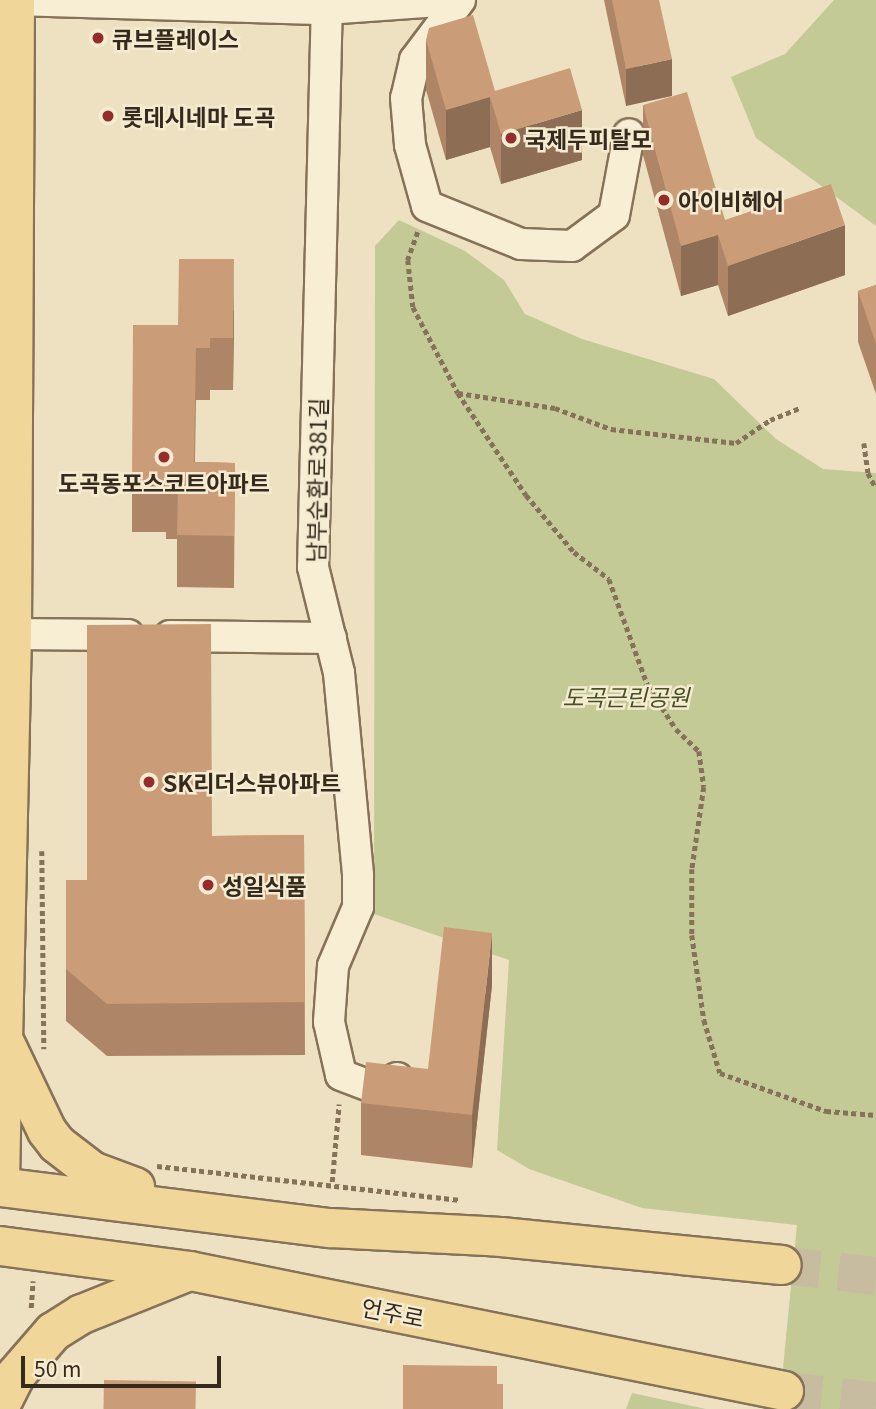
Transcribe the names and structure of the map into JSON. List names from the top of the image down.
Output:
{
  "streets": {
    "main road": ["언주로"],
    "street": ["남부순환로381길"]
  },
  "parks": ["도곡근린공원"],
  "places": [
    "큐브플레이스",
    "롯데시네마 도곡",
    "국제두피탈모",
    "아이비헤어",
    "도곡동포스코트아파트",
    "SK리더스뷰아파트",
    "성일식품"
  ],
  "scale_bar": "50 m"
}
